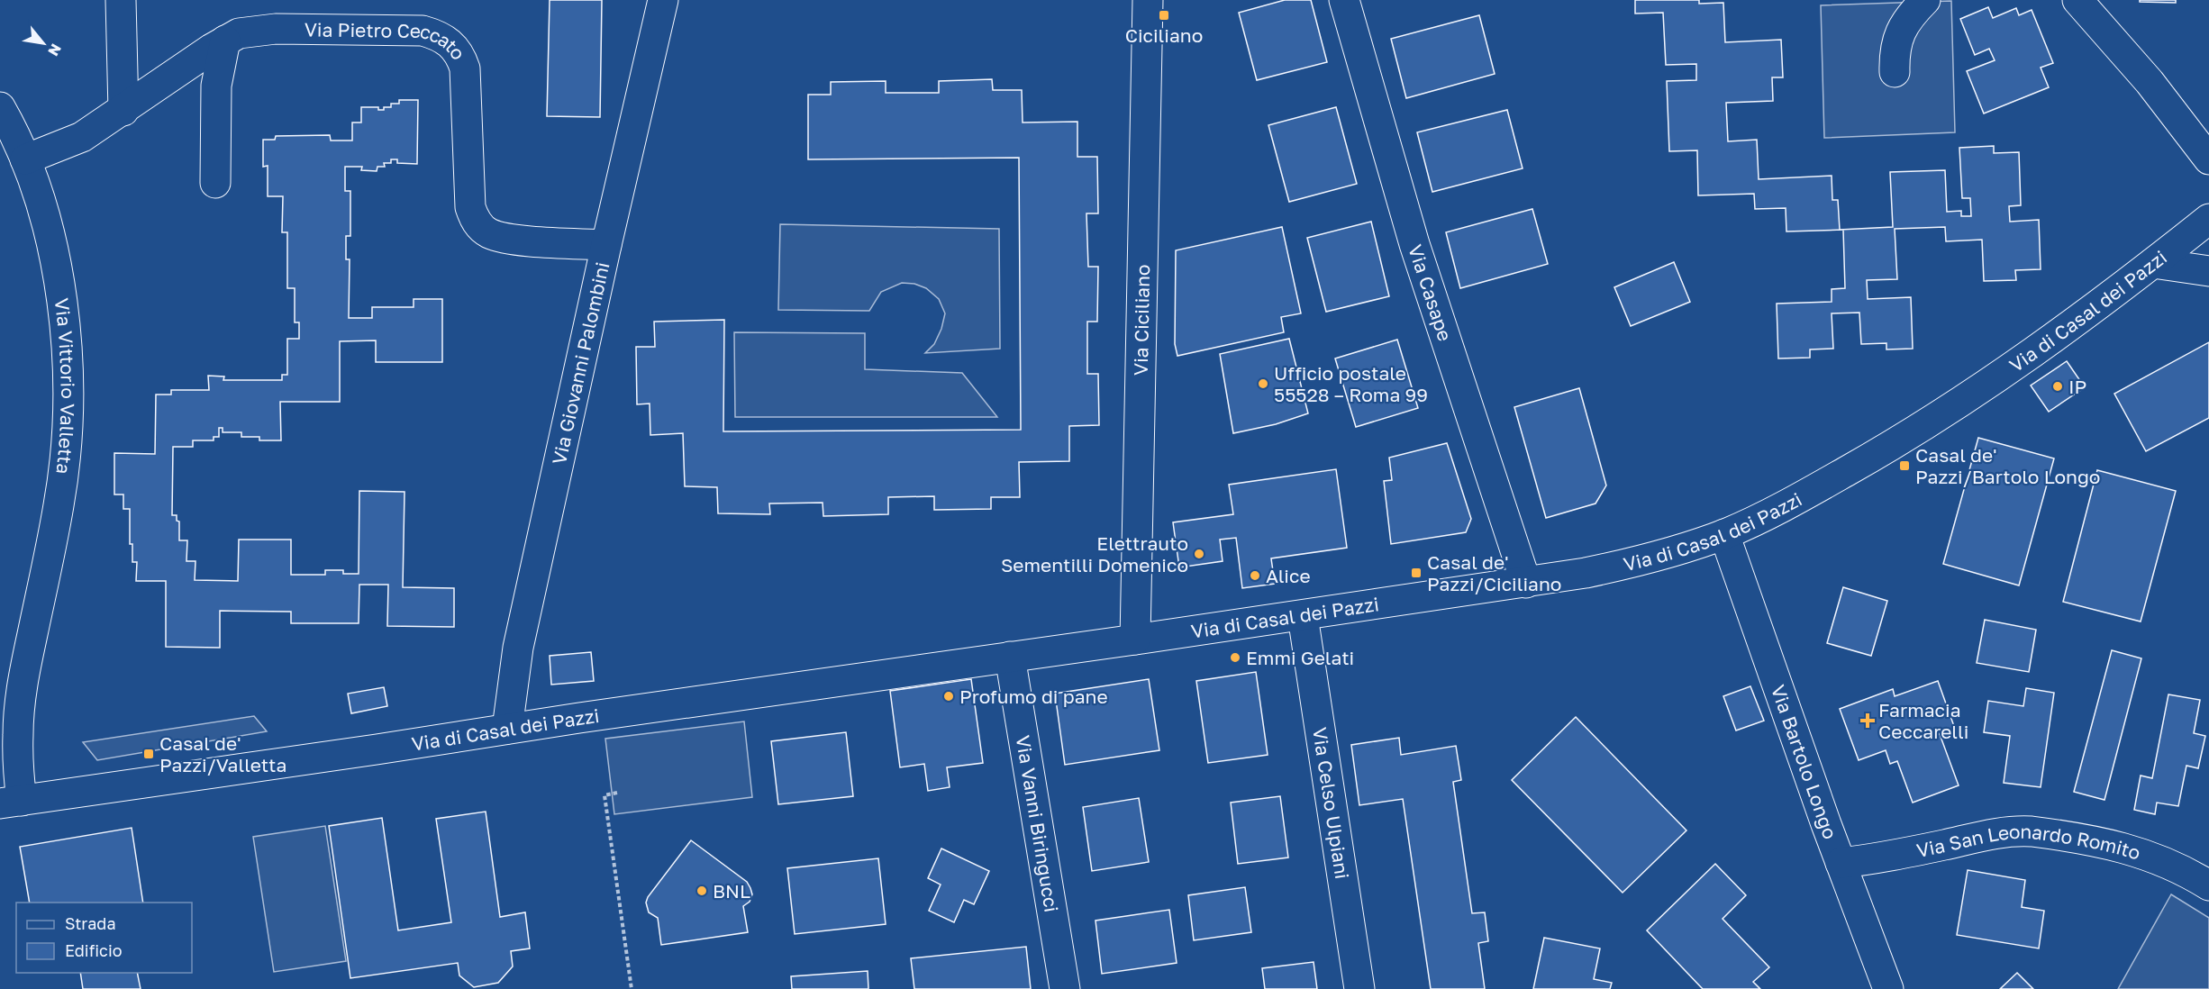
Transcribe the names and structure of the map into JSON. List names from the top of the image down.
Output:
{
  "streets": {
    "street": [
      "Via Pietro Ceccato",
      "Via Casape",
      "Via di Casal dei Pazzi",
      "Via Ciciliano",
      "Via Giovanni Palombini",
      "Via Vittorio Valletta",
      "Via Bartolo Longo",
      "Via Celso Ulpiani",
      "Via Vanni Biringucci",
      "Via San Leonardo Romito"
    ]
  },
  "crossings": [
    ["Via Pietro Ceccato", "Via Giovanni Palombini"],
    ["Via Pietro Ceccato", "Via Vittorio Valletta"],
    ["Via Casape", "Via di Casal dei Pazzi"],
    ["Via di Casal dei Pazzi", "Via Ciciliano"],
    ["Via di Casal dei Pazzi", "Via Giovanni Palombini"],
    ["Via di Casal dei Pazzi", "Via Vittorio Valletta"],
    ["Via di Casal dei Pazzi", "Via Bartolo Longo"],
    ["Via di Casal dei Pazzi", "Via Celso Ulpiani"],
    ["Via di Casal dei Pazzi", "Via Vanni Biringucci"],
    ["Via Bartolo Longo", "Via San Leonardo Romito"]
  ],
  "places": {
    "transit": [
      "Ciciliano",
      "Casal de' Pazzi/Bartolo Longo",
      "Casal de' Pazzi/Ciciliano",
      "Casal de' Pazzi/Valletta"
    ],
    "other": [
      "Ufficio postale 55528 – Roma 99",
      "IP",
      "Elettrauto Sementilli Domenico",
      "Alice",
      "Emmi Gelati",
      "Profumo di pane",
      "BNL"
    ],
    "health": ["Farmacia Ceccarelli"]
  },
  "legend": ["Strada", "Edificio"],
  "north": "bottom right"
}
